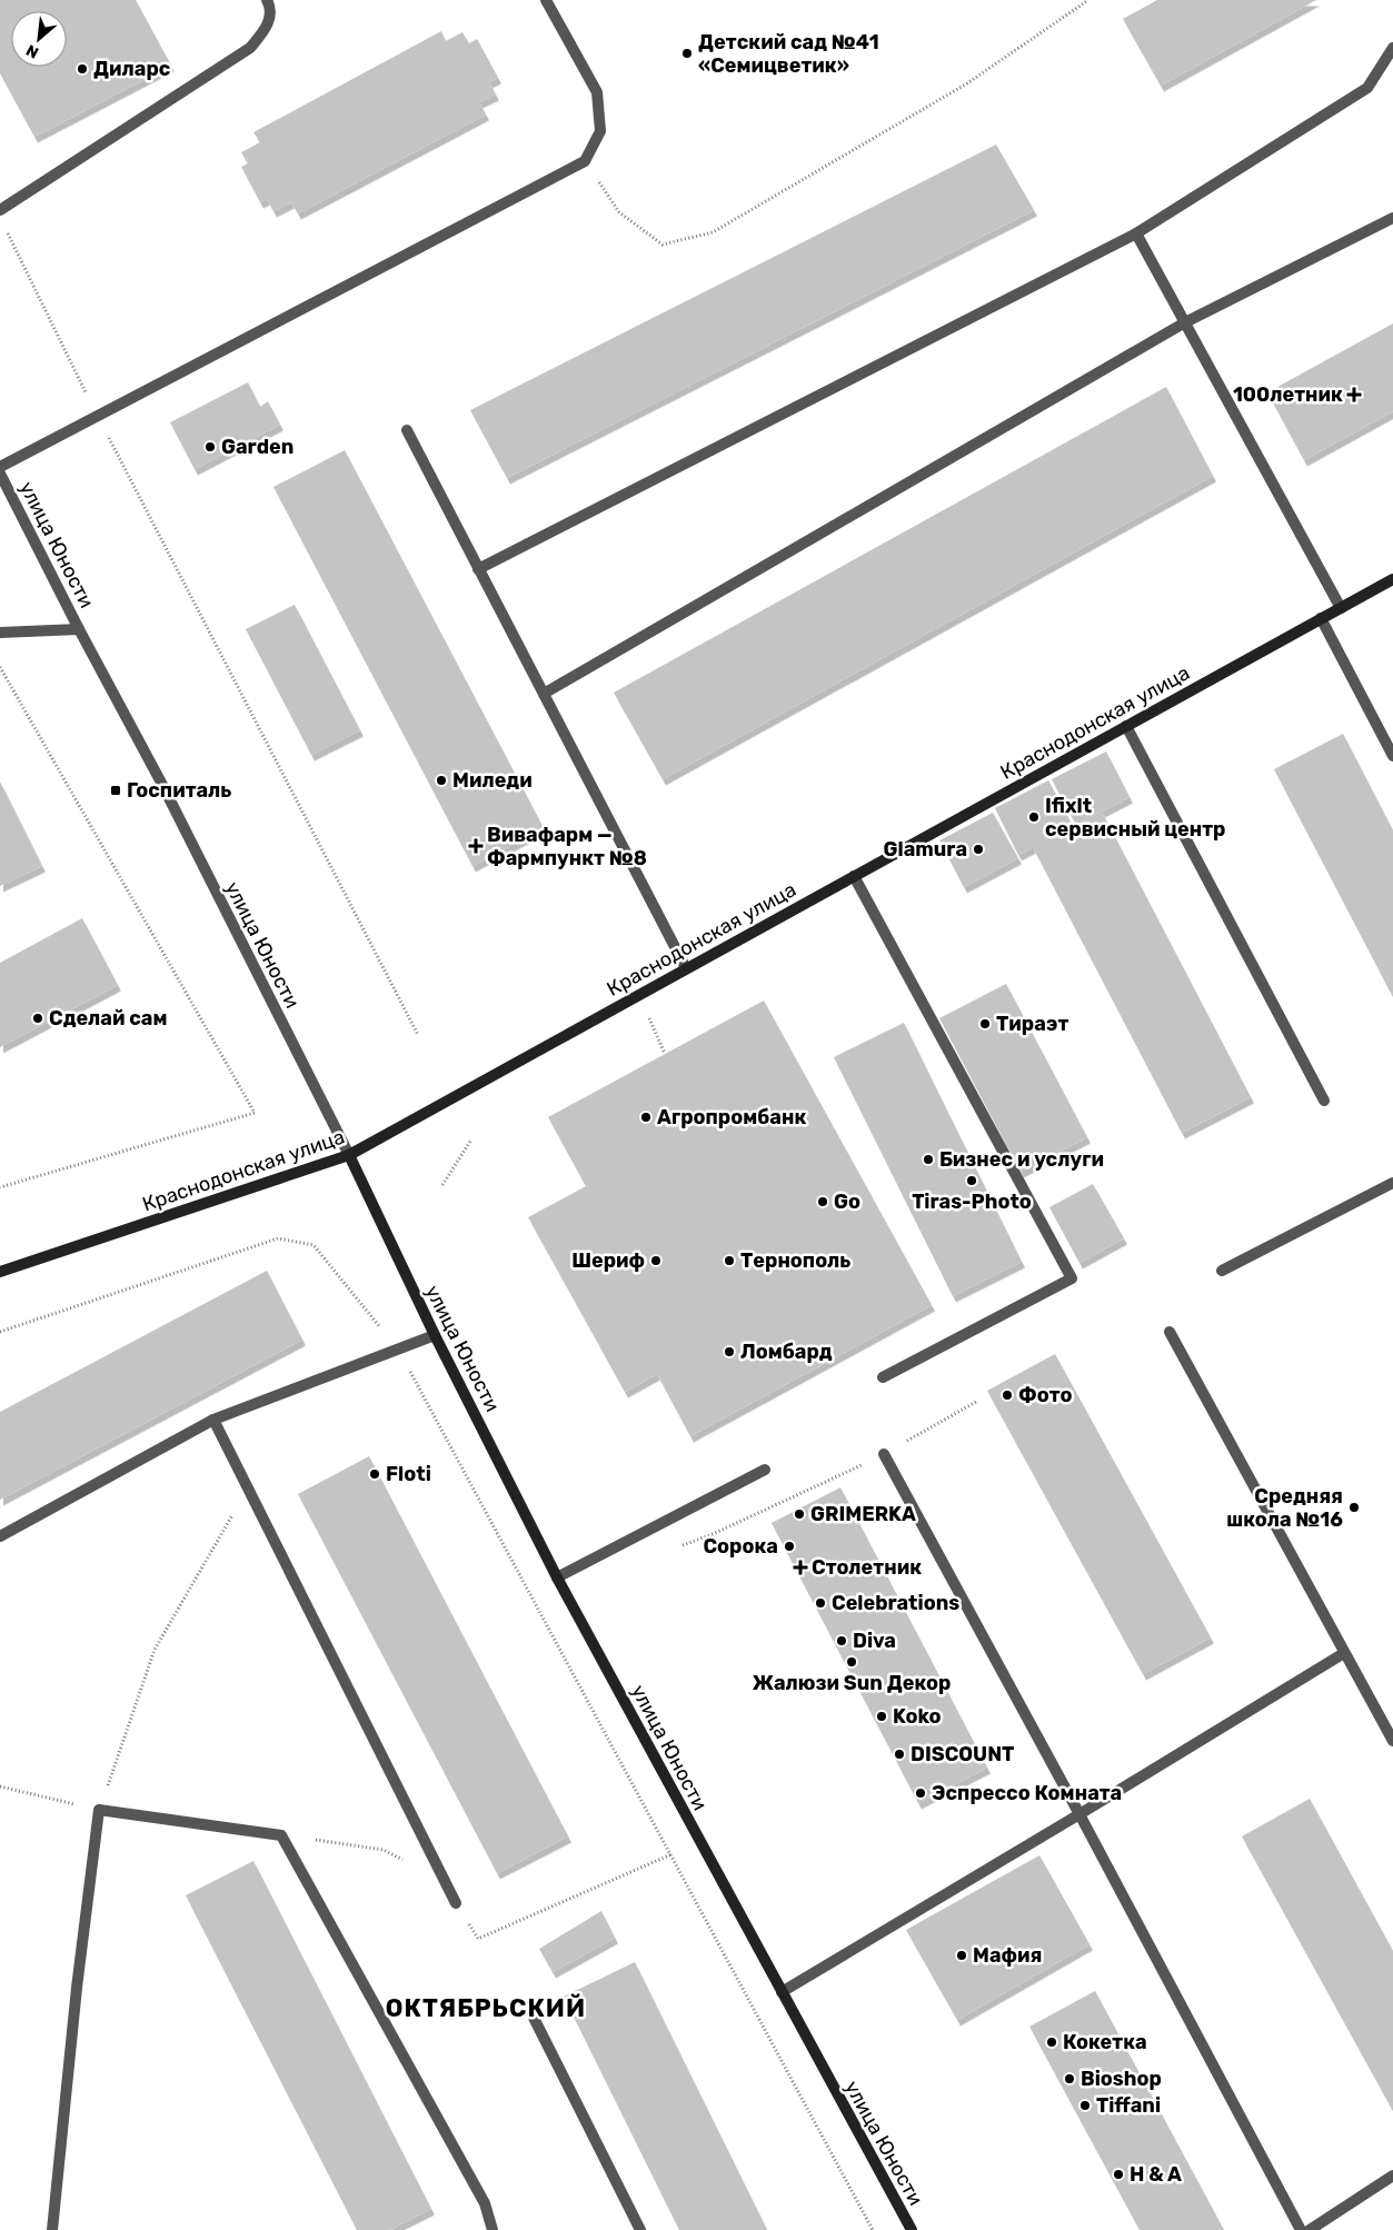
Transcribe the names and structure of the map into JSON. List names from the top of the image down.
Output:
{
  "streets": {
    "street": ["улица Юности", "Краснодонская улица"]
  },
  "crossings": [
    ["улица Юности", "Краснодонская улица"]
  ],
  "districts": ["ОКТЯБРЬСКИЙ"],
  "places": {
    "other": [
      "Детский сад №41 «Семицветик»",
      "Диларс",
      "Garden",
      "Миледи",
      "Ifixlt сервисный центр",
      "Glamura",
      "Сделай сам",
      "Тираэт",
      "Агропромбанк",
      "Бизнес и услуги",
      "Tiras-Photo",
      "Go",
      "Шериф",
      "Тернополь",
      "Ломбард",
      "Фото",
      "Floti",
      "Средняя школа №16",
      "GRIMERKA",
      "Сорока",
      "Сelebrations",
      "Diva",
      "Жалюзи Sun Декор",
      "Koko",
      "DISCOUNT",
      "Эспрессо Комната",
      "Мафия",
      "Кокетка",
      "Bioshop",
      "Tiffani",
      "H & A"
    ],
    "health": ["100летник", "Вивафарм — Фармпункт №8", "Столетник"],
    "transit": ["Госпиталь"]
  },
  "north": "bottom left"
}
